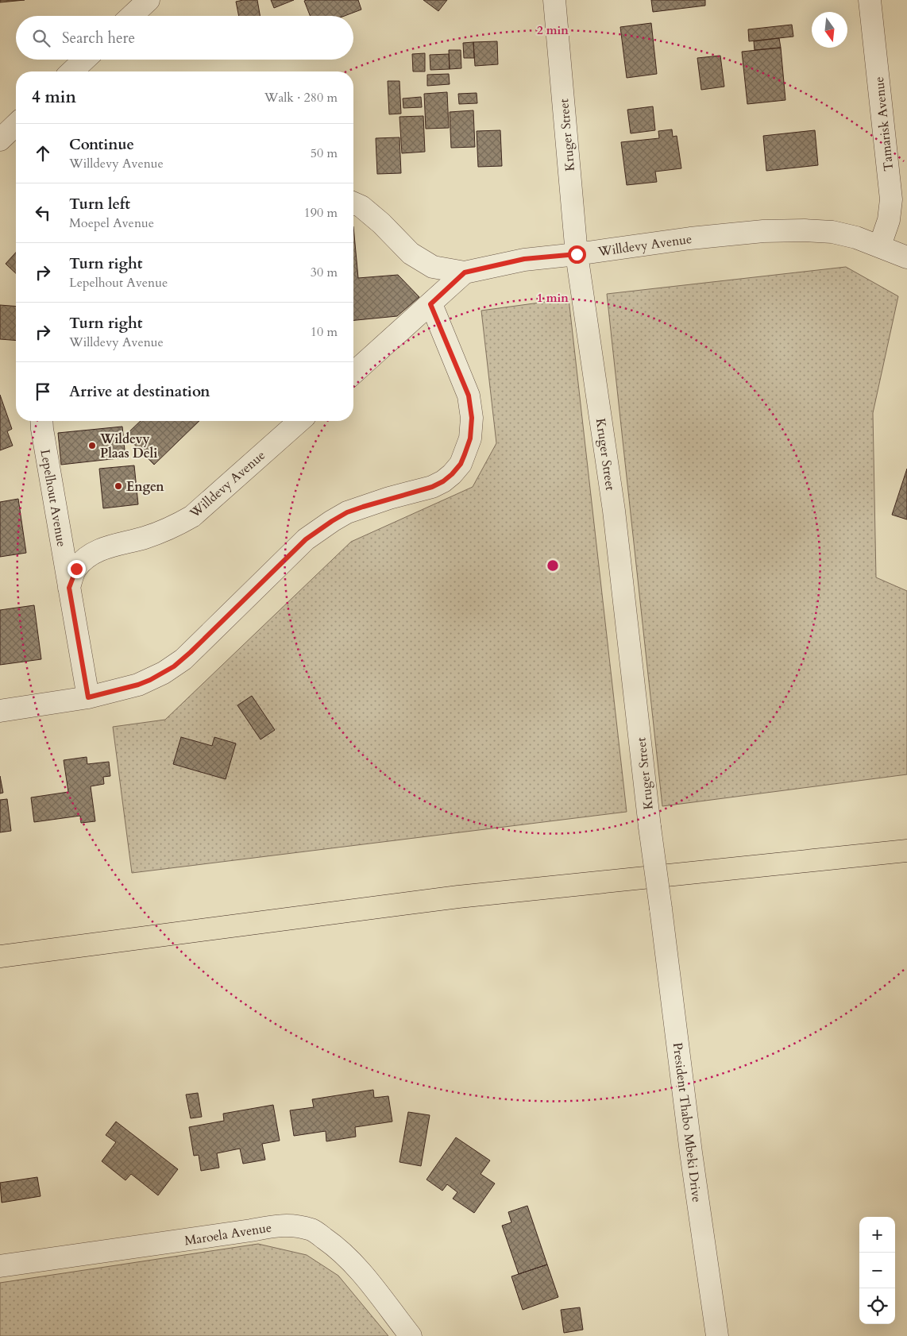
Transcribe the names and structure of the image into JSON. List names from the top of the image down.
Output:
{
  "streets": {
    "street": [
      "Tamarisk Avenue",
      "Kruger Street",
      "Willdevy Avenue",
      "Lepelhout Avenue",
      "President Thabo Mbeki Drive",
      "Maroela Avenue"
    ]
  },
  "crossings": [
    ["Tamarisk Avenue", "Willdevy Avenue"],
    ["Kruger Street", "Willdevy Avenue"],
    ["Kruger Street", "President Thabo Mbeki Drive"],
    ["Willdevy Avenue", "Lepelhout Avenue"]
  ],
  "places": ["Wildevy Plaas Deli", "Engen"],
  "north": "bottom",
  "page": {
    "search": "Search here",
    "heading": ["4 min", "Walk · 280 m"],
    "list": [
      ["Continue", "Willdevy Avenue", "50 m"],
      ["Turn left", "Moepel Avenue", "190 m"],
      ["Turn right", "Lepelhout Avenue", "30 m"],
      ["Turn right", "Willdevy Avenue", "10 m"],
      "Arrive at destination"
    ],
    "map_buttons": ["+", "−"]
  },
  "rings": ["2 min", "1 min"]
}
